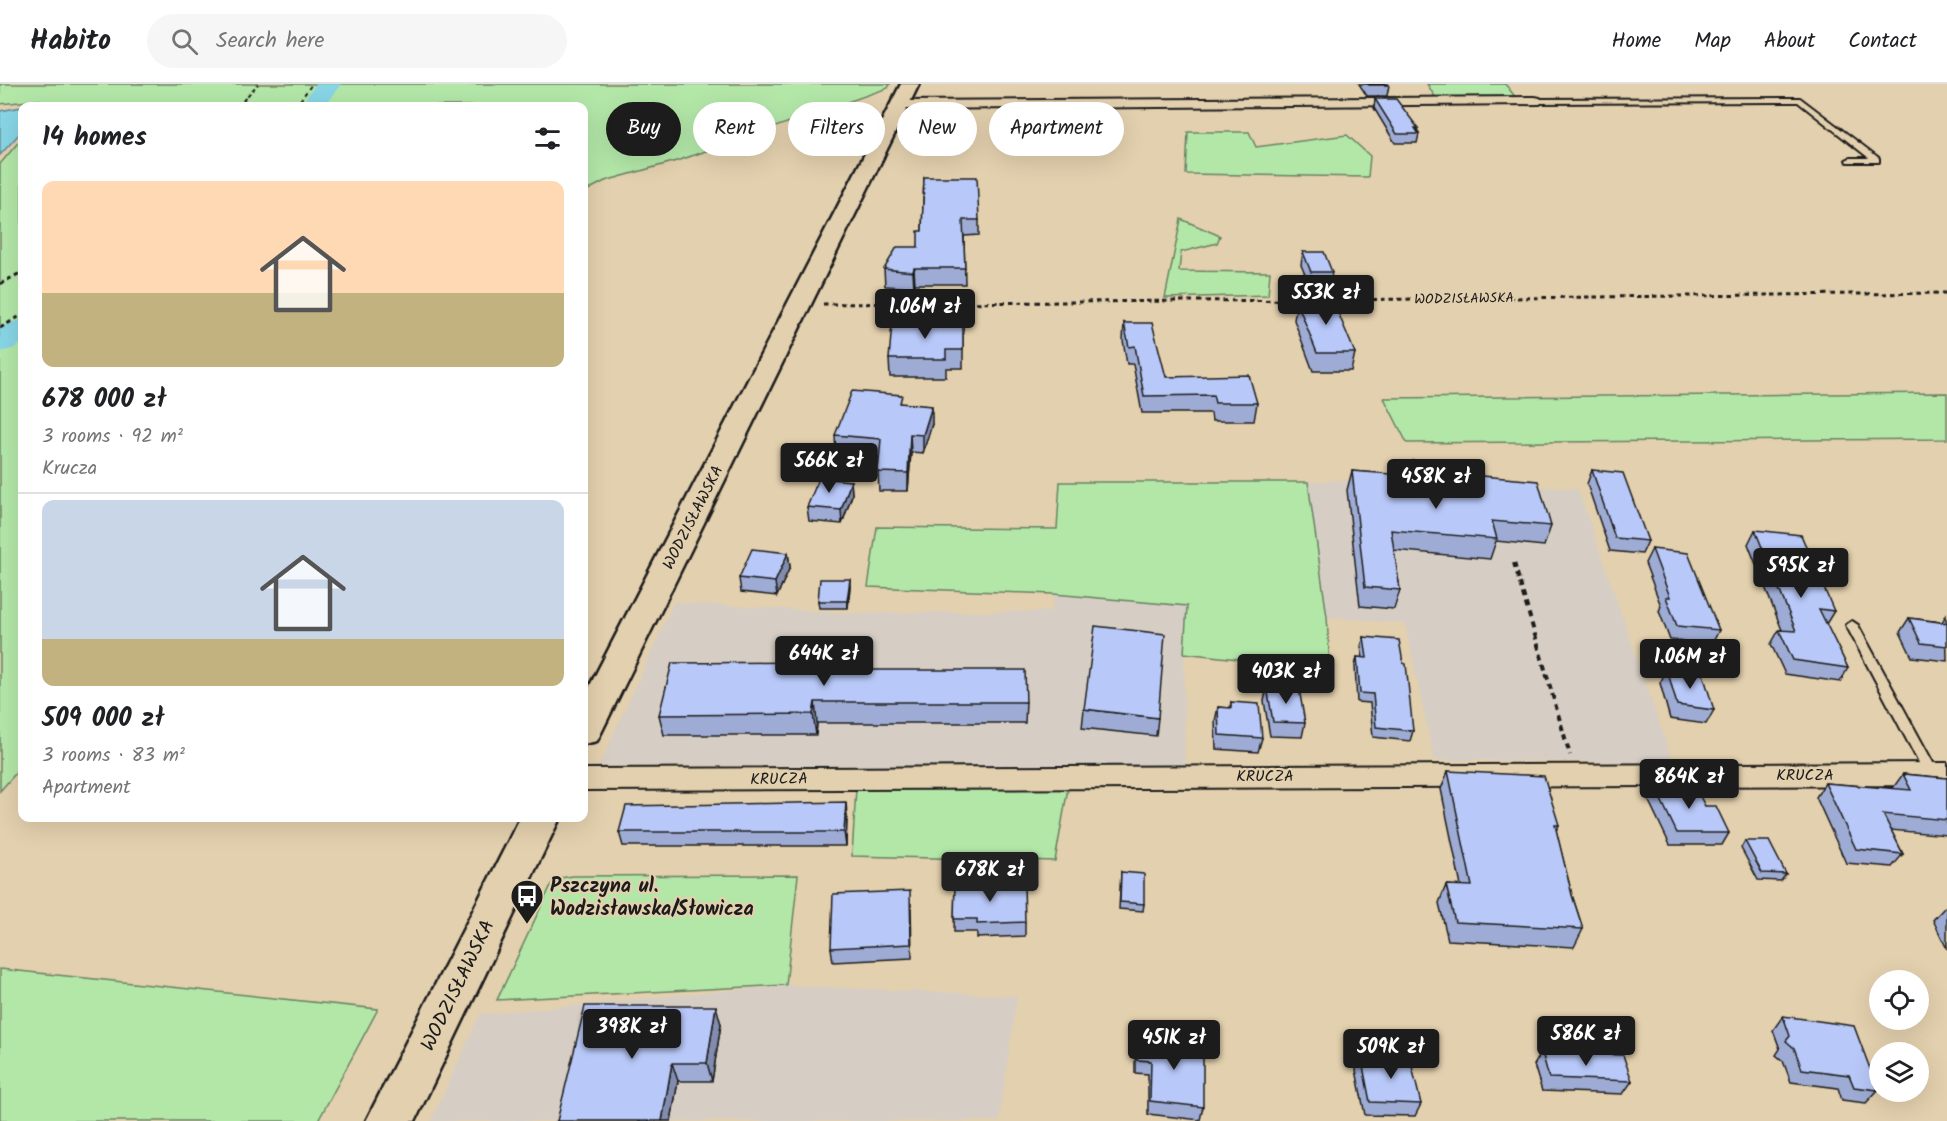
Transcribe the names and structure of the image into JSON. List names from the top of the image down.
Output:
{
  "streets": {
    "main road": ["WODZISŁAWSKA"],
    "street": ["KRUCZA"]
  },
  "places": {
    "bus stop": ["Pszczyna ul. Wodzisławska/Słowicza"]
  },
  "page": {
    "header": "Habito",
    "search": "Search here",
    "nav": [
      "Home",
      "Map",
      "About",
      "Contact"
    ],
    "chip": [
      "Buy",
      "Rent",
      "Filters",
      "New",
      "Apartment"
    ],
    "heading": "14 homes",
    "list": [
      {
        "name": "678 000 zł",
        "note": "3 rooms · 92 m² · Krucza"
      },
      {
        "name": "509 000 zł",
        "note": "3 rooms · 83 m² · Apartment"
      }
    ],
    "price": [
      "553K zł",
      "1.06M zł",
      "566K zł",
      "458K zł",
      "595K zł",
      "644K zł",
      "1.06M zł",
      "403K zł",
      "864K zł",
      "678K zł",
      "398K zł",
      "586K zł",
      "451K zł",
      "509K zł"
    ]
  }
}
